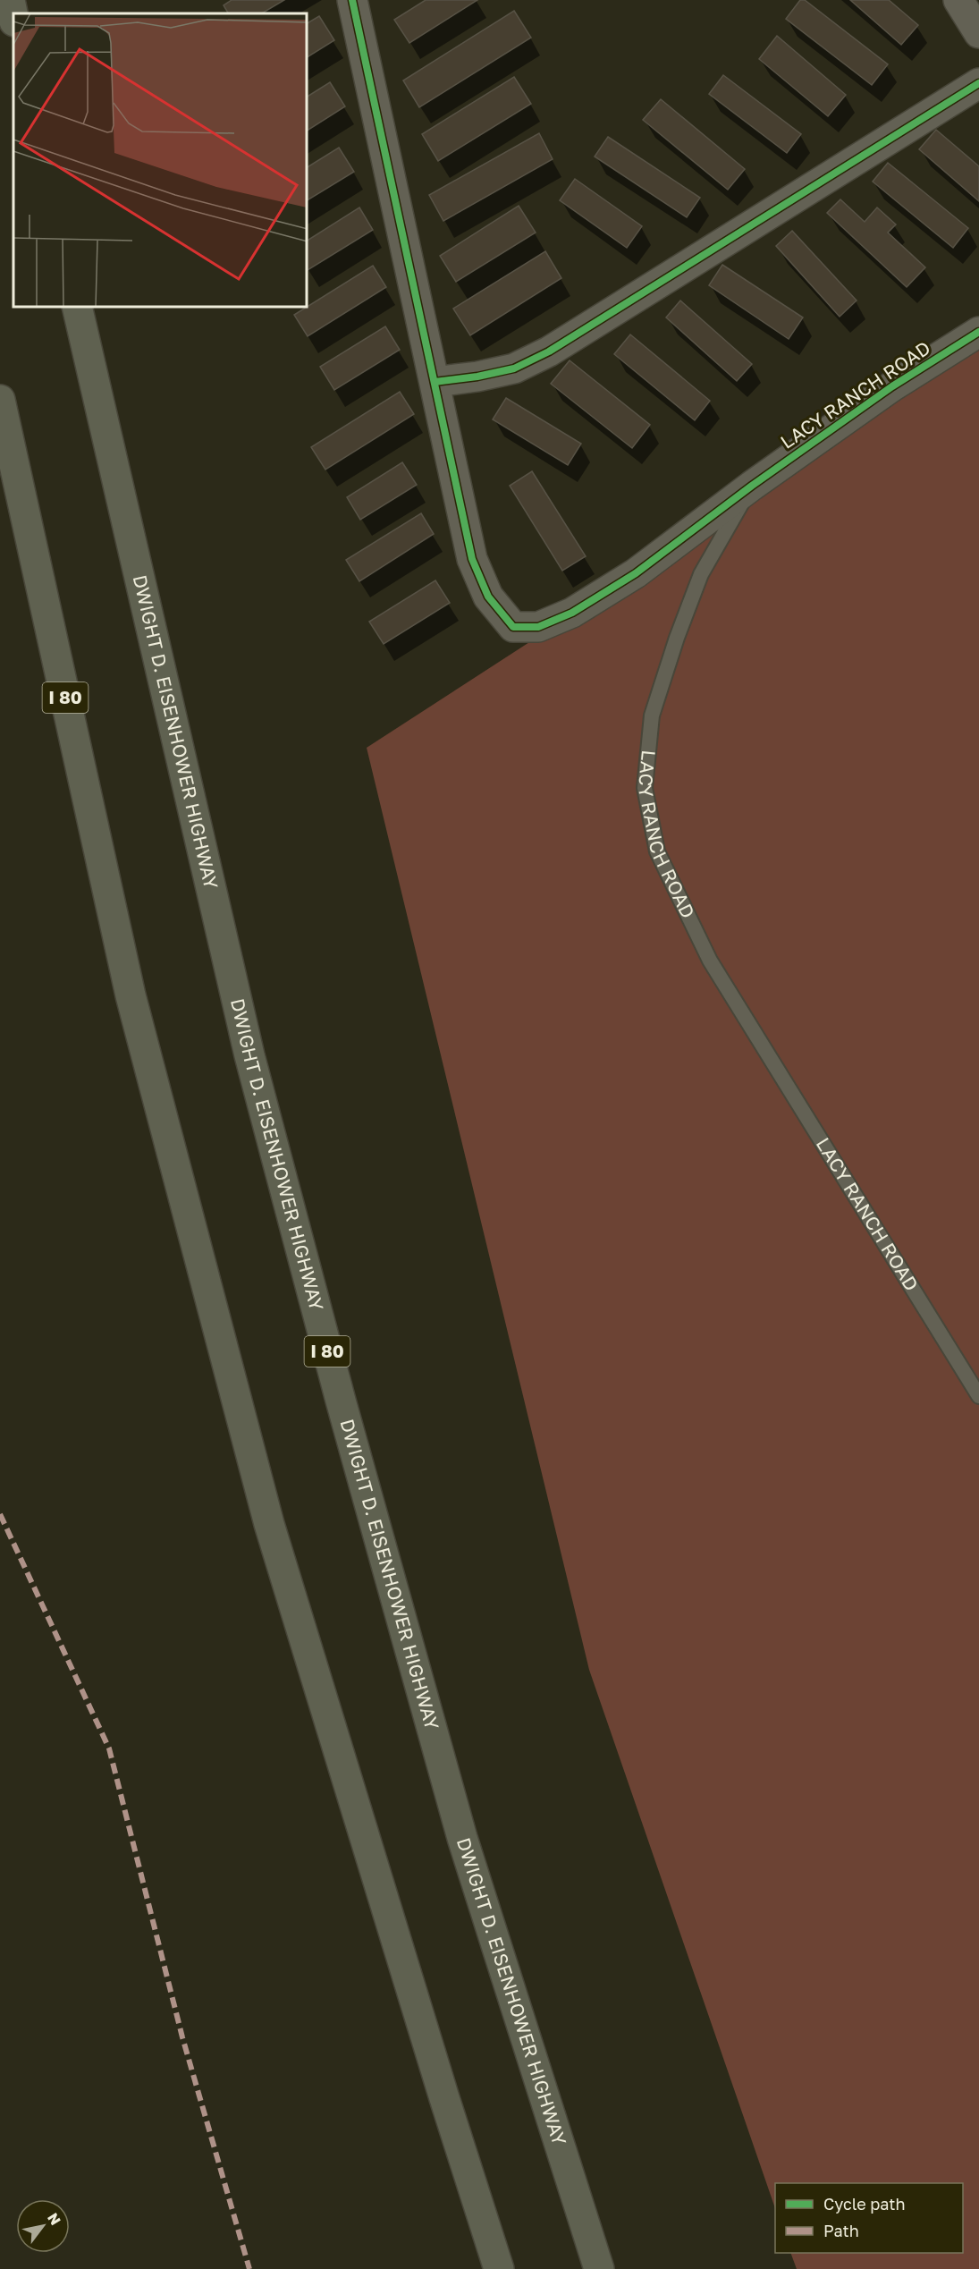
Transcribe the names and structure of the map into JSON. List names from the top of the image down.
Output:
{
  "streets": {
    "highway": ["I 80", "DWIGHT D. EISENHOWER HIGHWAY"],
    "street": ["LACY RANCH ROAD"]
  },
  "legend": ["Cycle path", "Path"],
  "north": "top right"
}
